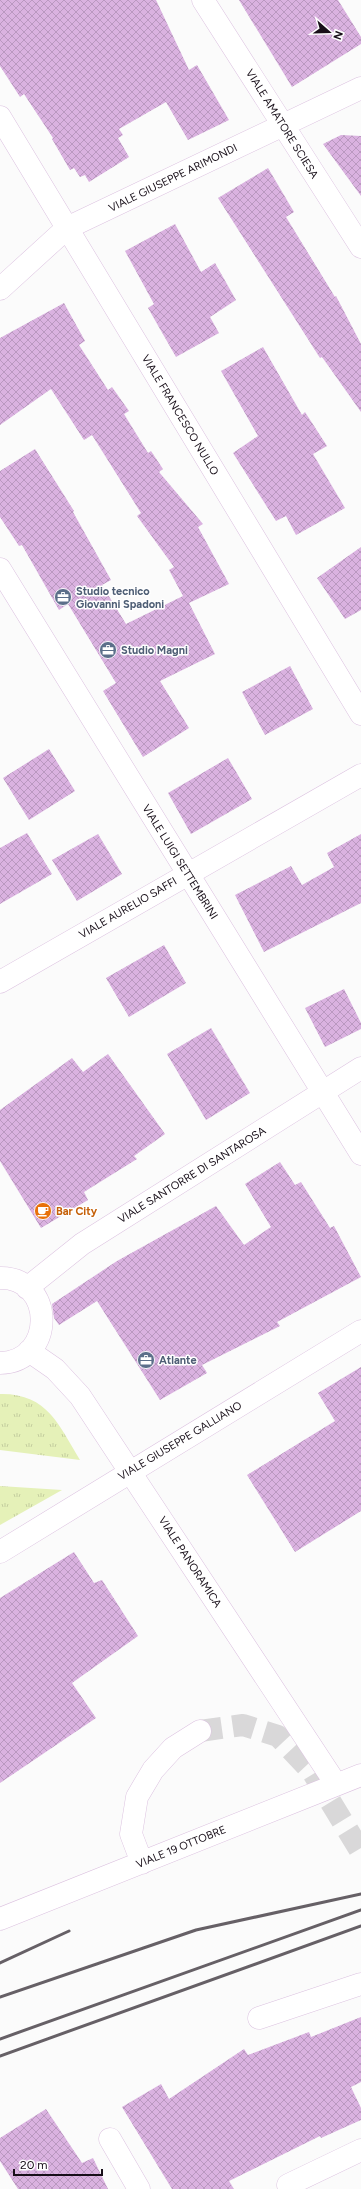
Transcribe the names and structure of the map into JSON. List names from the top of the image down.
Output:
{
  "streets": {
    "street": [
      "VIALE AMATORE SCIESA",
      "VIALE GIUSEPPE ARIMONDI",
      "VIALE FRANCESCO NULLO",
      "VIALE LUIGI SETTEMBRINI",
      "VIALE AURELIO SAFFI",
      "VIALE SANTORRE DI SANTAROSA",
      "VIALE GIUSEPPE GALLIANO",
      "VIALE PANORAMICA",
      "VIALE 19 OTTOBRE"
    ]
  },
  "crossings": [
    ["VIALE AMATORE SCIESA", "VIALE GIUSEPPE ARIMONDI"],
    ["VIALE GIUSEPPE ARIMONDI", "VIALE FRANCESCO NULLO"],
    ["VIALE LUIGI SETTEMBRINI", "VIALE AURELIO SAFFI"],
    ["VIALE LUIGI SETTEMBRINI", "VIALE SANTORRE DI SANTAROSA"],
    ["VIALE GIUSEPPE GALLIANO", "VIALE PANORAMICA"],
    ["VIALE PANORAMICA", "VIALE 19 OTTOBRE"]
  ],
  "places": {
    "office": ["Studio tecnico Giovanni Spadoni", "Studio Magni", "Atlante"],
    "cafe": ["Bar City"]
  },
  "scale_bar": "20 m",
  "north": "right"
}
